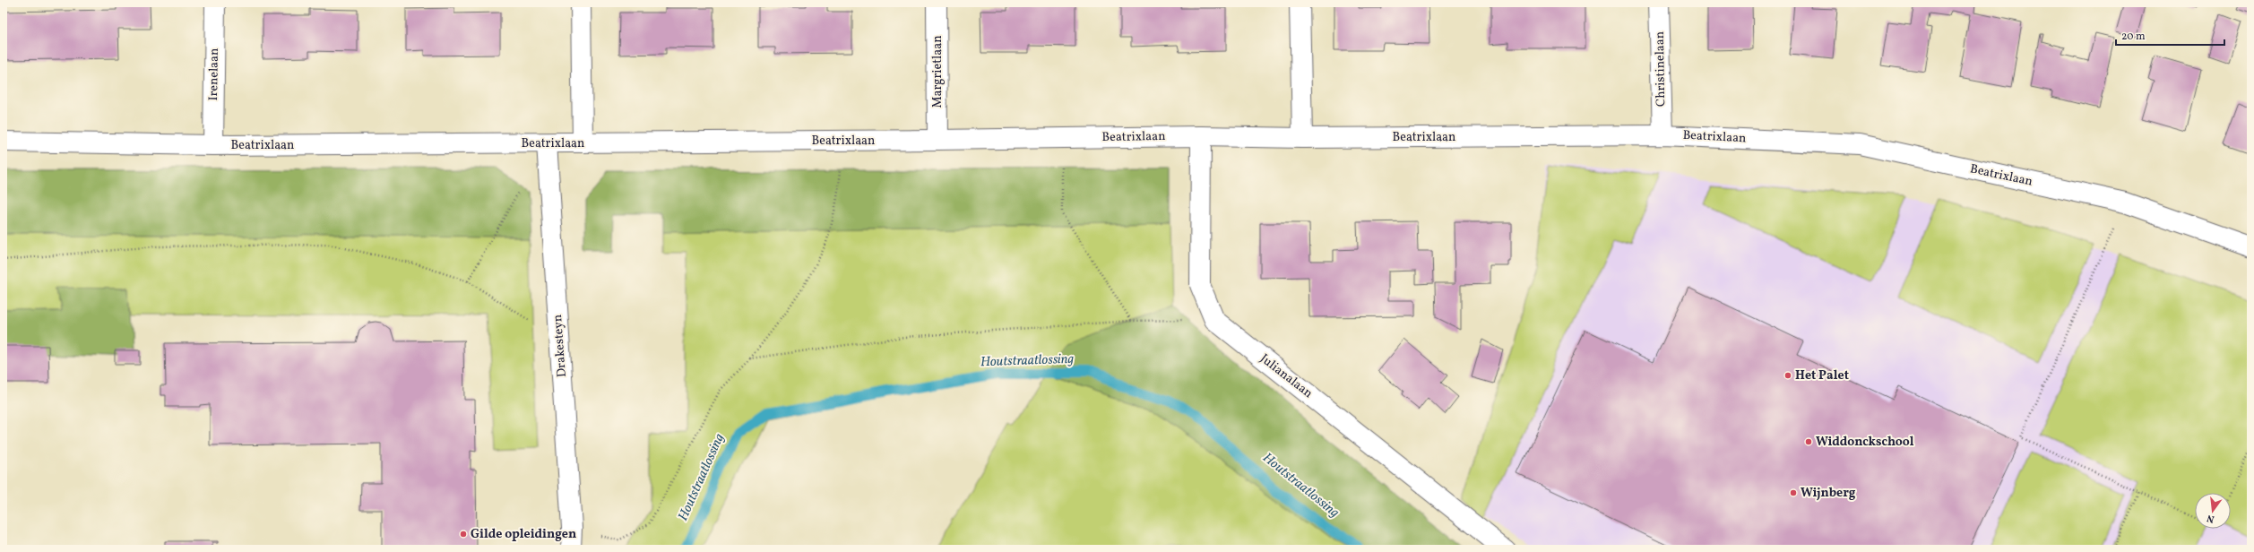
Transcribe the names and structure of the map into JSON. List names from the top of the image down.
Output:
{
  "streets": {
    "street": [
      "Christinelaan",
      "Margrietlaan",
      "Irenelaan",
      "Beatrixlaan",
      "Drakesteyn",
      "Julianalaan"
    ]
  },
  "crossings": [
    ["Christinelaan", "Beatrixlaan"],
    ["Margrietlaan", "Beatrixlaan"],
    ["Irenelaan", "Beatrixlaan"],
    ["Beatrixlaan", "Drakesteyn"],
    ["Beatrixlaan", "Julianalaan"]
  ],
  "water": ["Houtstraatlossing"],
  "places": [
    "Het Palet",
    "Widdonckschool",
    "Wijnberg",
    "Gilde opleidingen"
  ],
  "scale_bar": "20 m",
  "north": "bottom"
}
